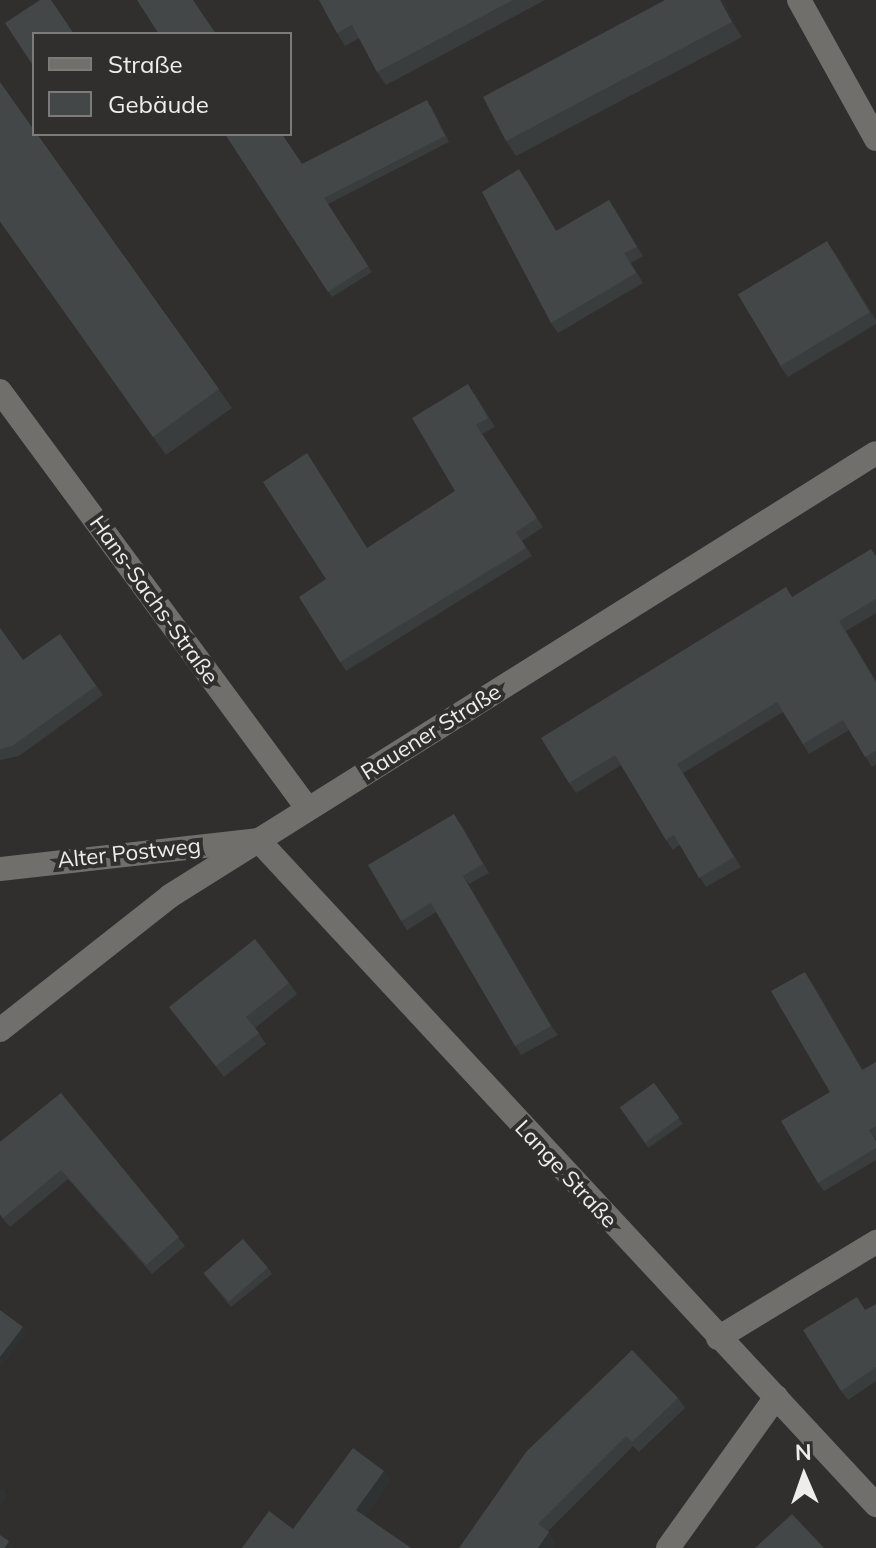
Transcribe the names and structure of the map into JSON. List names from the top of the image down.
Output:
{
  "streets": {
    "street": [
      "Hans-Sachs-Straße",
      "Rauener Straße",
      "Alter Postweg",
      "Lange Straße"
    ]
  },
  "crossings": [
    ["Hans-Sachs-Straße", "Rauener Straße"],
    ["Rauener Straße", "Alter Postweg"],
    ["Rauener Straße", "Lange Straße"],
    ["Alter Postweg", "Lange Straße"]
  ],
  "legend": ["Straße", "Gebäude"],
  "north": "top"
}
